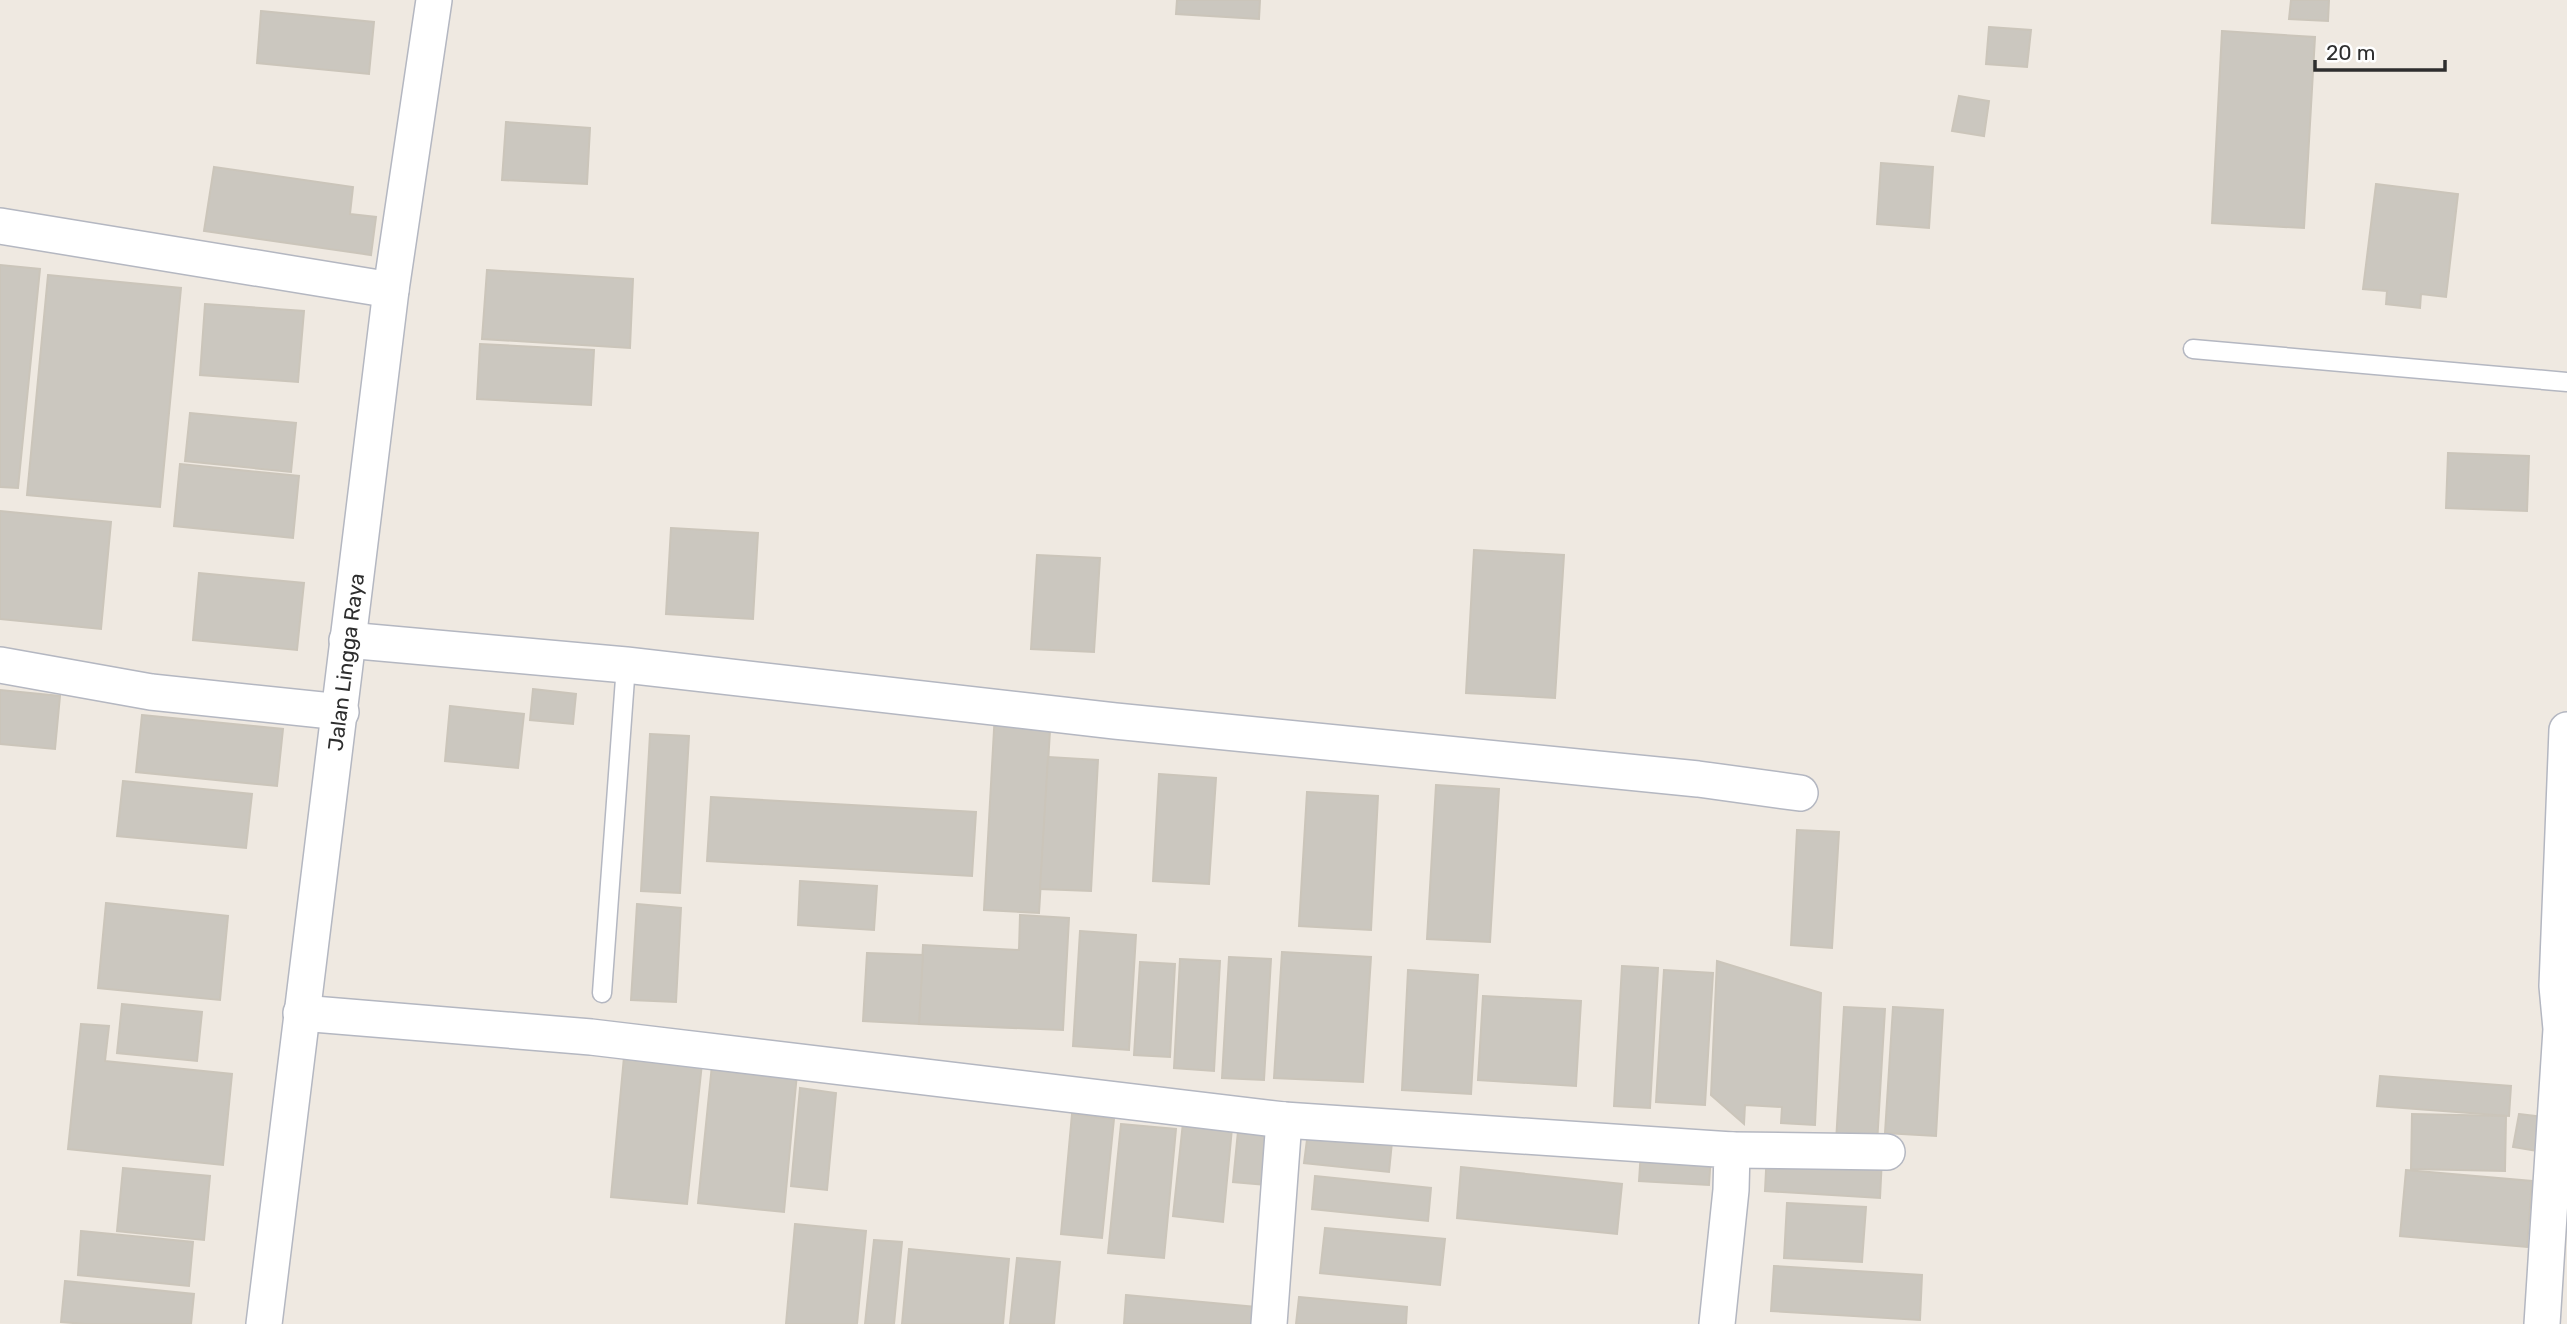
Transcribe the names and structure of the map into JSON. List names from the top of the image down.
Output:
{
  "streets": {
    "street": ["Jalan Lingga Raya"]
  },
  "scale_bar": "20 m"
}
